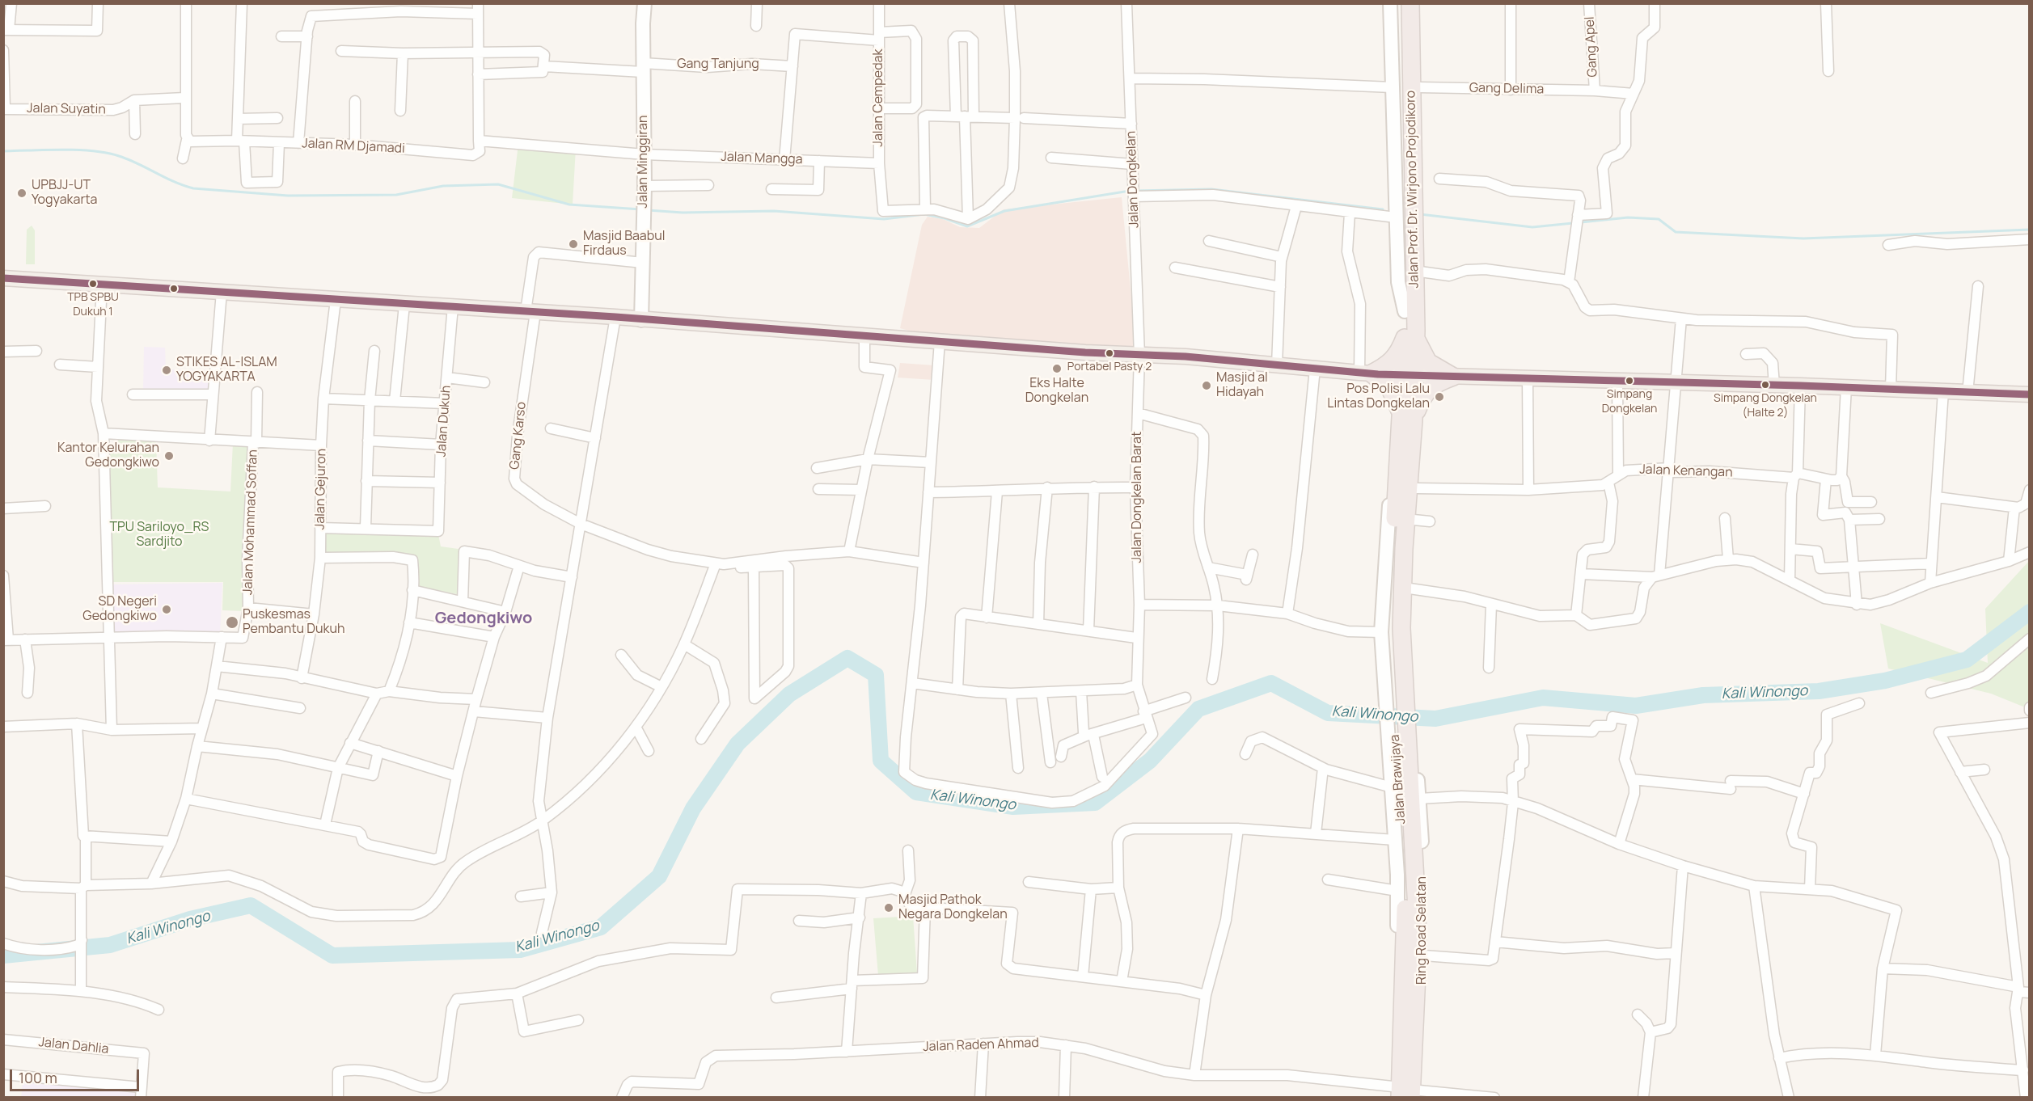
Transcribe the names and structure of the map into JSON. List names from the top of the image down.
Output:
{
  "streets": {
    "highway": ["Jalan Prof. Dr. Wirjono Projodikoro", "Jalan Brawijaya"],
    "street": [
      "Gang Apel",
      "Gang Tanjung",
      "Gang Delima",
      "Jalan Cempedak",
      "Jalan Suyatin",
      "Jalan RM Djamadi",
      "Jalan Mangga",
      "Jalan Minggiran",
      "Jalan Dongkelan",
      "Jalan Dukuh",
      "Gang Karso",
      "Jalan Kenangan",
      "Jalan Gejuron",
      "Jalan Dongkelan Barat",
      "Jalan Mohammad Soffan",
      "Ring Road Selatan",
      "Jalan Raden Ahmad",
      "Jalan Dahlia"
    ]
  },
  "crossings": [
    ["Gang Apel", "Gang Delima"],
    ["Gang Tanjung", "Jalan Minggiran"],
    ["Jalan Cempedak", "Jalan Mangga"],
    ["Jalan Mangga", "Jalan Minggiran"],
    ["Jalan Dongkelan", "Jalan Dongkelan Barat"],
    ["Jalan Prof. Dr. Wirjono Projodikoro", "Jalan Brawijaya"],
    ["Jalan Brawijaya", "Ring Road Selatan"],
    ["Jalan Brawijaya", "Jalan Raden Ahmad"],
    ["Ring Road Selatan", "Jalan Raden Ahmad"]
  ],
  "districts": ["Gedongkiwo"],
  "water": ["Kali Winongo"],
  "parks": ["TPU Sariloyo_RS Sardjito"],
  "places": [
    "UPBJJ-UT Yogyakarta",
    "Masjid Baabul Firdaus",
    "TPB SPBU Dukuh 1",
    "Portabel Pasty 2",
    "Eks Halte Dongkelan",
    "STIKES AL-ISLAM YOGYAKARTA",
    "Simpang Dongkelan",
    "Simpang Dongkelan (Halte 2)",
    "Masjid al Hidayah",
    "Pos Polisi Lalu Lintas Dongkelan",
    "Kantor Kelurahan Gedongkiwo",
    "SD Negeri Gedongkiwo",
    "Puskesmas Pembantu Dukuh",
    "Masjid Pathok Negara Dongkelan"
  ],
  "scale_bar": "100 m"
}
